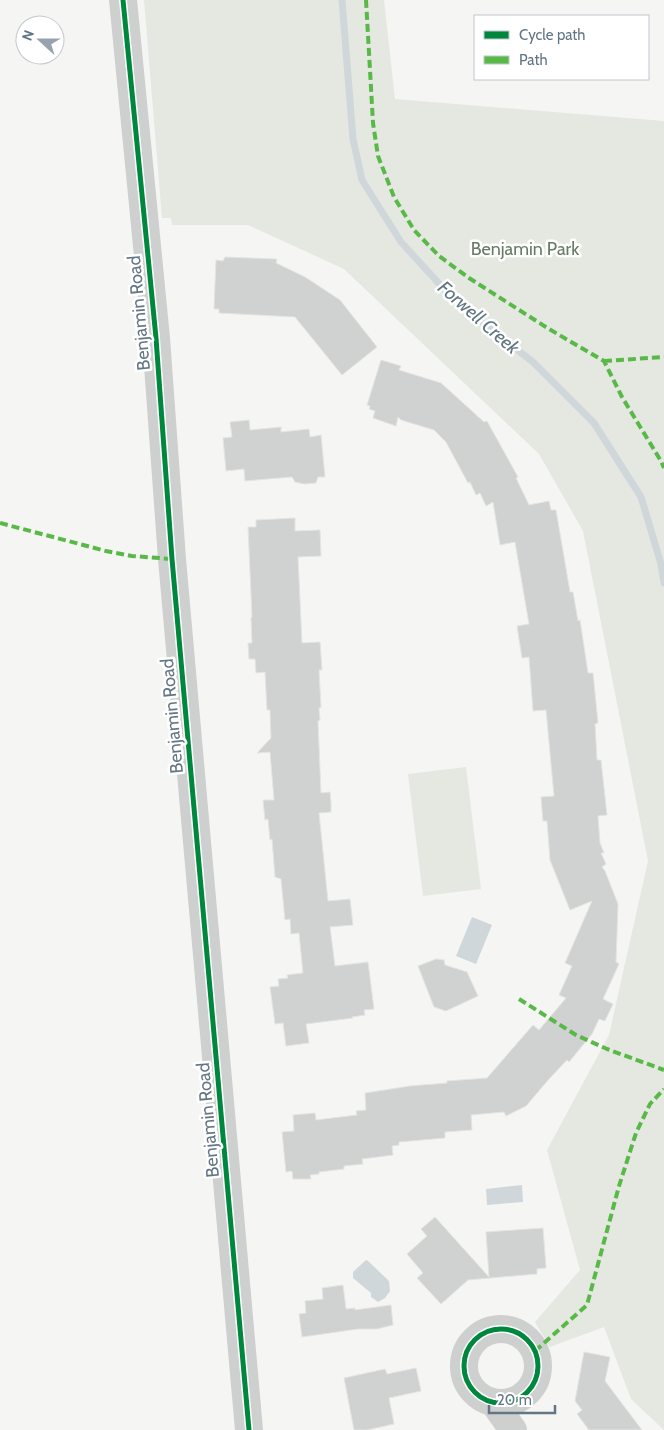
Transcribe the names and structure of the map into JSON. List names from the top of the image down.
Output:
{
  "streets": {
    "street": ["Benjamin Road"]
  },
  "water": ["Forwell Creek"],
  "parks": ["Benjamin Park"],
  "legend": ["Cycle path", "Path"],
  "scale_bar": "20 m",
  "north": "left"
}
